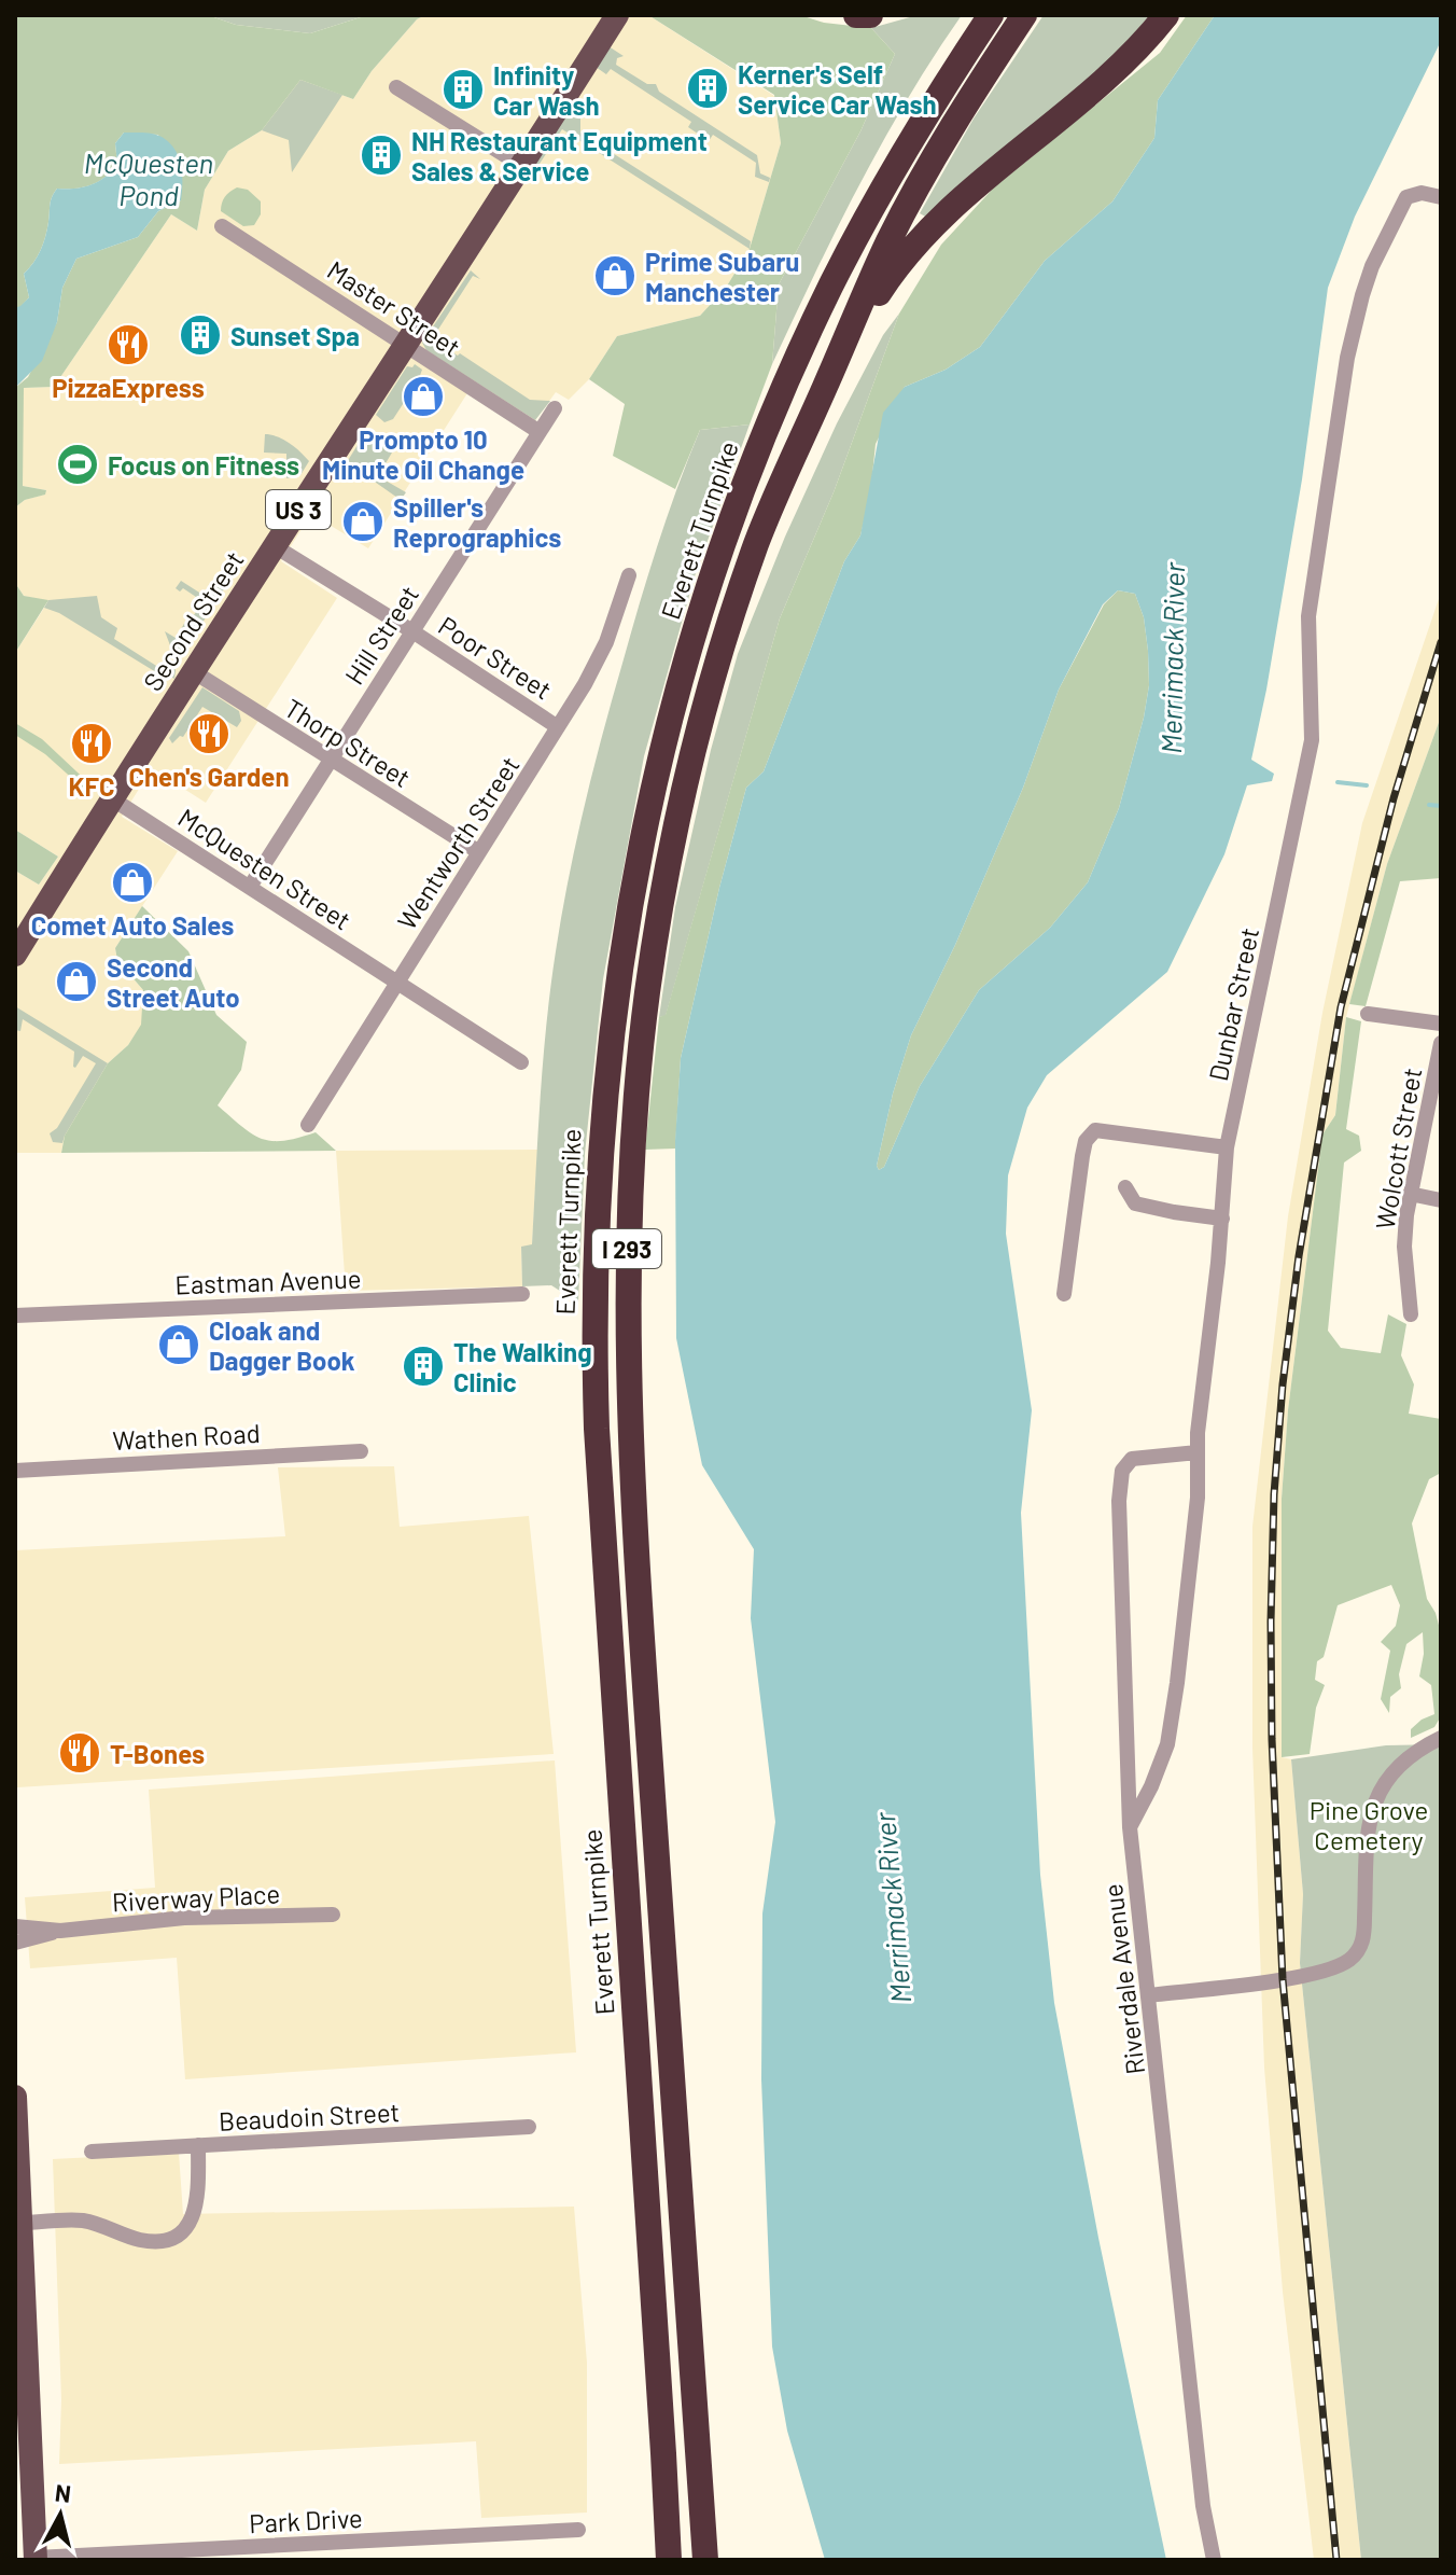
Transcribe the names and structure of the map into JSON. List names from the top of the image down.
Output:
{
  "streets": {
    "highway": ["Everett Turnpike", "I 293"],
    "main road": ["US 3", "Second Street"],
    "street": [
      "Master Street",
      "Hill Street",
      "Poor Street",
      "Thorp Street",
      "Wentworth Street",
      "McQuesten Street",
      "Dunbar Street",
      "Wolcott Street",
      "Eastman Avenue",
      "Wathen Road",
      "Riverway Place",
      "Riverdale Avenue",
      "Beaudoin Street",
      "Park Drive"
    ]
  },
  "crossings": [
    ["Master Street", "Second Street"],
    ["Master Street", "Hill Street"],
    ["Second Street", "Poor Street"],
    ["Second Street", "Thorp Street"],
    ["Second Street", "McQuesten Street"],
    ["Hill Street", "Poor Street"],
    ["Hill Street", "Thorp Street"],
    ["Hill Street", "McQuesten Street"],
    ["Poor Street", "Wentworth Street"],
    ["Thorp Street", "Wentworth Street"],
    ["Wentworth Street", "McQuesten Street"],
    ["Dunbar Street", "Riverdale Avenue"]
  ],
  "water": ["McQuesten Pond", "Merrimack River"],
  "parks": ["Pine Grove Cemetery"],
  "places": {
    "building": [
      "Kerner's Self Service Car Wash",
      "Infinity Car Wash",
      "NH Restaurant Equipment Sales & Service",
      "Sunset Spa",
      "The Walking Clinic"
    ],
    "shop": [
      "Prime Subaru Manchester",
      "Prompto 10 Minute Oil Change",
      "Spiller's Reprographics",
      "Comet Auto Sales",
      "Second Street Auto",
      "Cloak and Dagger Book"
    ],
    "restaurant": [
      "PizzaExpress",
      "Chen's Garden",
      "KFC",
      "T-Bones"
    ],
    "sports": ["Focus on Fitness"]
  },
  "north": "top"
}
